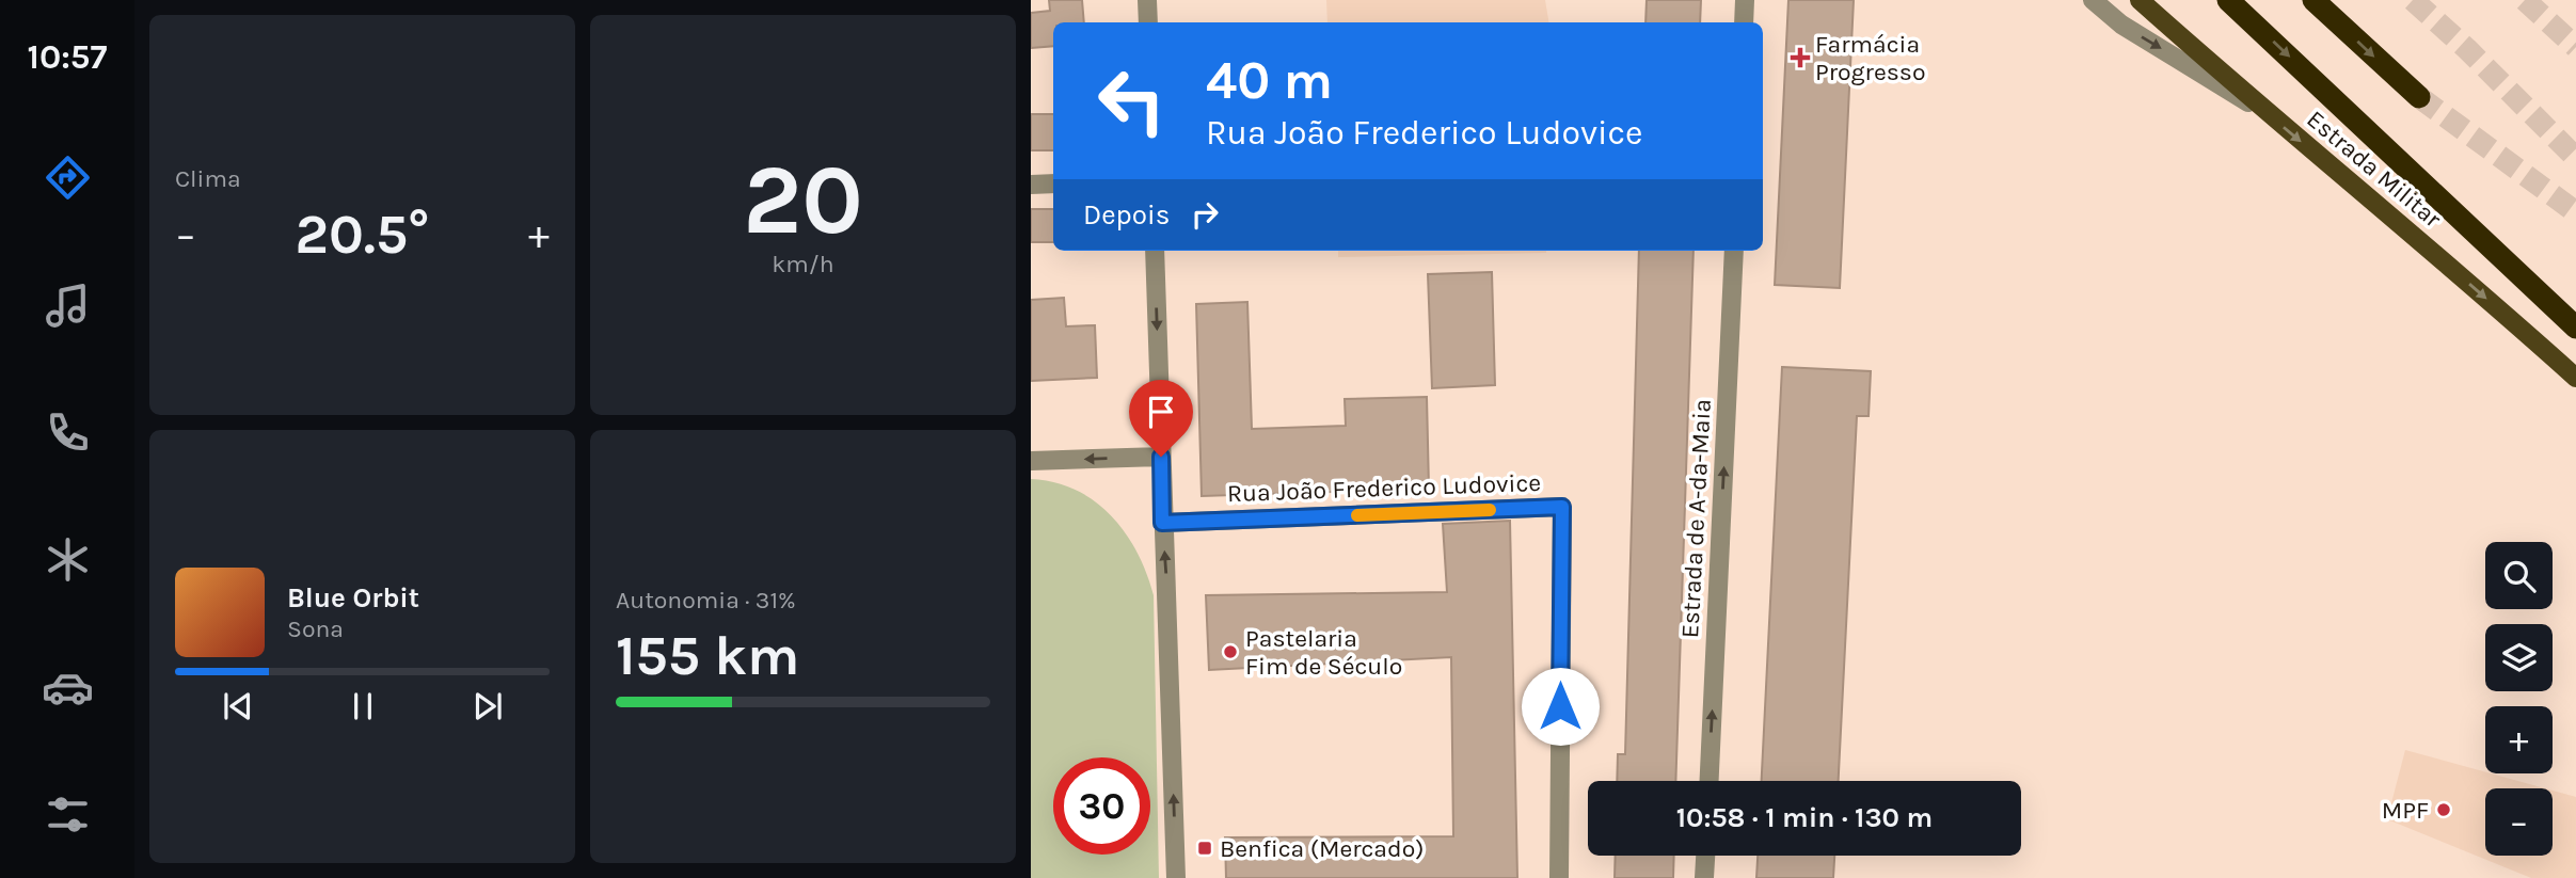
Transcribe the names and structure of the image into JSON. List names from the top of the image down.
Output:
{
  "streets": {
    "main road": ["Estrada Militar"],
    "street": ["Rua João Frederico Ludovice", "Estrada de A-da-Maia"]
  },
  "one_way": ["Estrada Militar", "Estrada de A-da-Maia"],
  "places": {
    "health": ["Farmácia Progresso"],
    "other": ["Pastelaria Fim de Século", "MPF"],
    "transit": ["Benfica (Mercado)"]
  },
  "page": {
    "tabs": "10:57",
    "tile": [
      "Clima",
      ["20", "km/h"],
      ["Autonomia · 31%", "155 km"]
    ],
    "turn": ["40 m", "Rua João Frederico Ludovice"],
    "then": "Depois",
    "heat": ["−", "20.5°", "+"],
    "map_buttons": ["+", "−"],
    "song": ["Blue Orbit", "Sona"],
    "limit": "30",
    "trip": "10:58 · 1 min · 130 m"
  }
}
